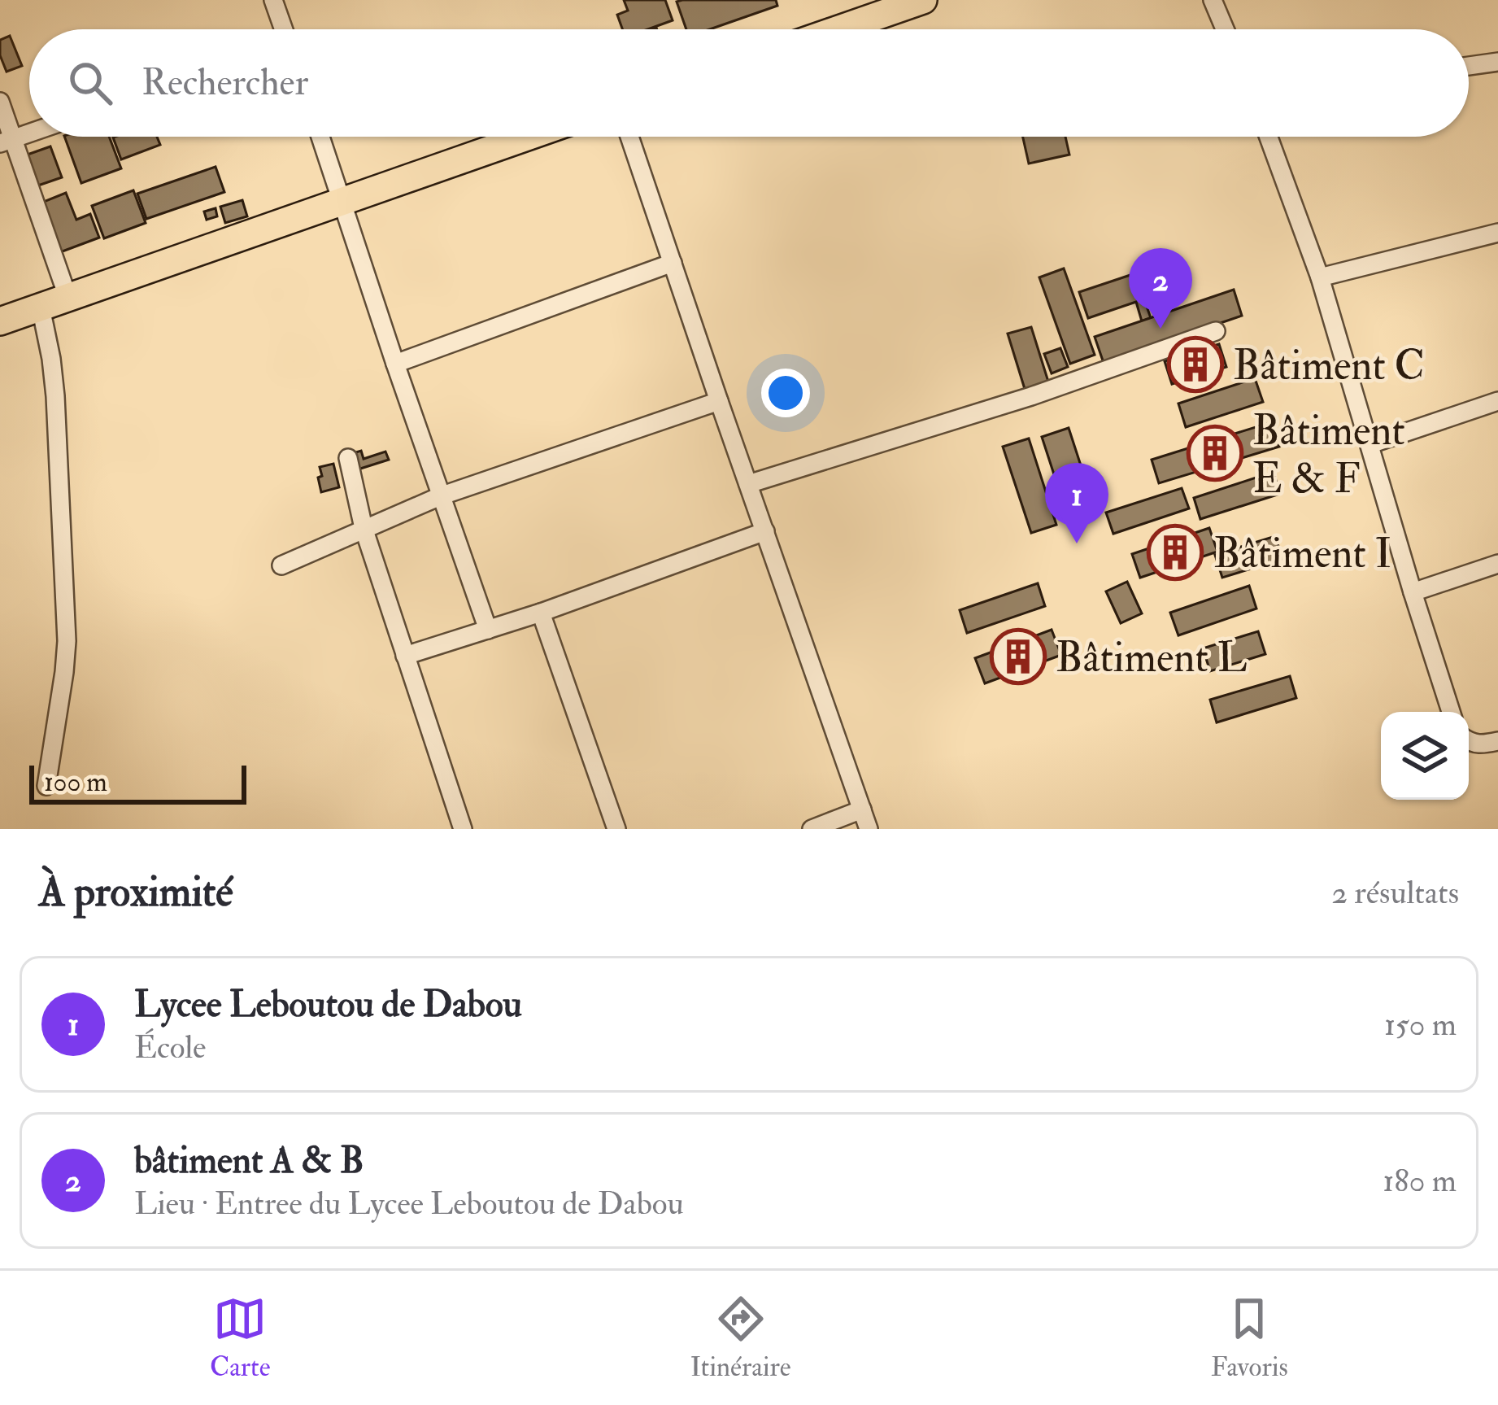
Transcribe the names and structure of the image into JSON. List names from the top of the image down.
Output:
{
  "places": {
    "building": [
      "Bâtiment C",
      "Bâtiment E & F",
      "Bâtiment I",
      "Bâtiment L"
    ]
  },
  "scale_bar": "100 m",
  "page": {
    "search": "Rechercher",
    "pins": ["2", "1"],
    "scale": "100 m",
    "heading": ["À proximité", "2 résultats"],
    "list": [
      {
        "mark": "1",
        "name": "Lycee Leboutou de Dabou",
        "note": "École",
        "value": "150 m"
      },
      {
        "mark": "2",
        "name": "bâtiment A & B",
        "note": "Lieu · Entree du Lycee Leboutou de Dabou",
        "value": "180 m"
      }
    ],
    "nav": ["Carte", "Itinéraire", "Favoris"]
  }
}
